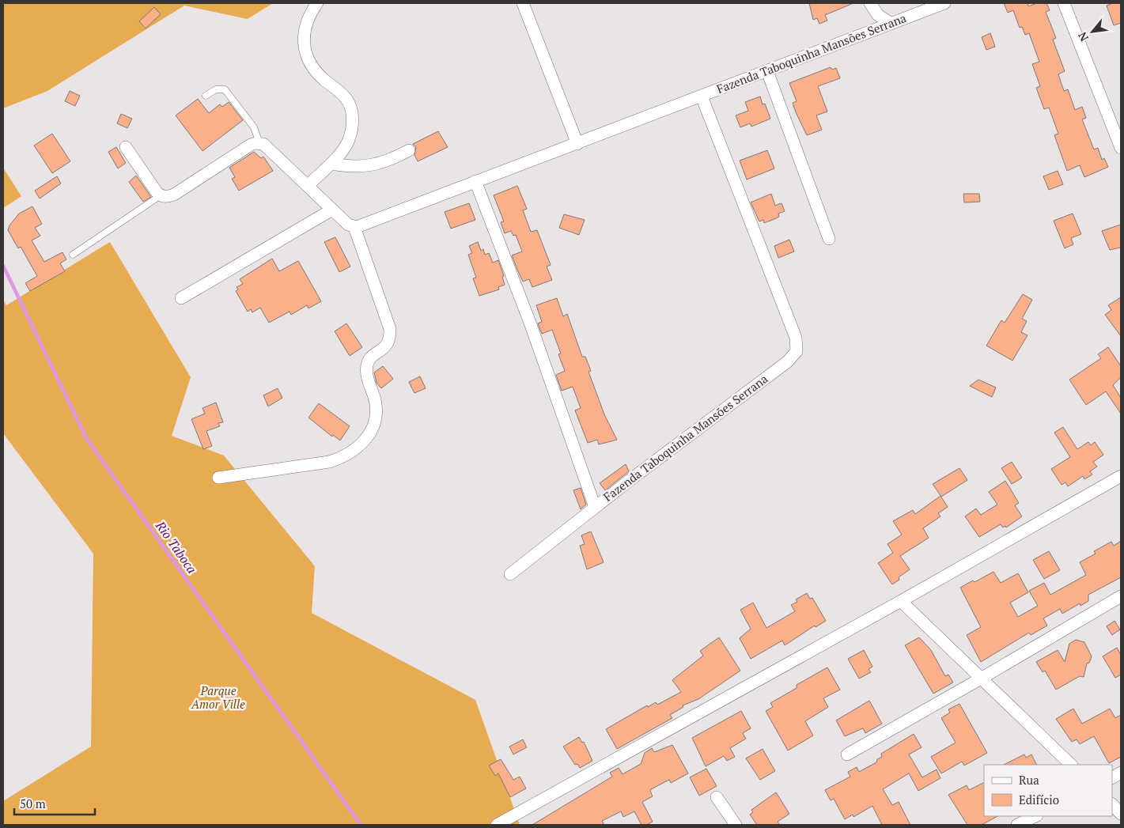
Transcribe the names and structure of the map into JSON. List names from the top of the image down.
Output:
{
  "streets": {
    "street": ["Fazenda Taboquinha Mansões Serrana"]
  },
  "water": ["Rio Taboca"],
  "parks": ["Parque Amor Ville"],
  "legend": ["Rua", "Edifício"],
  "scale_bar": "50 m",
  "north": "bottom left"
}
